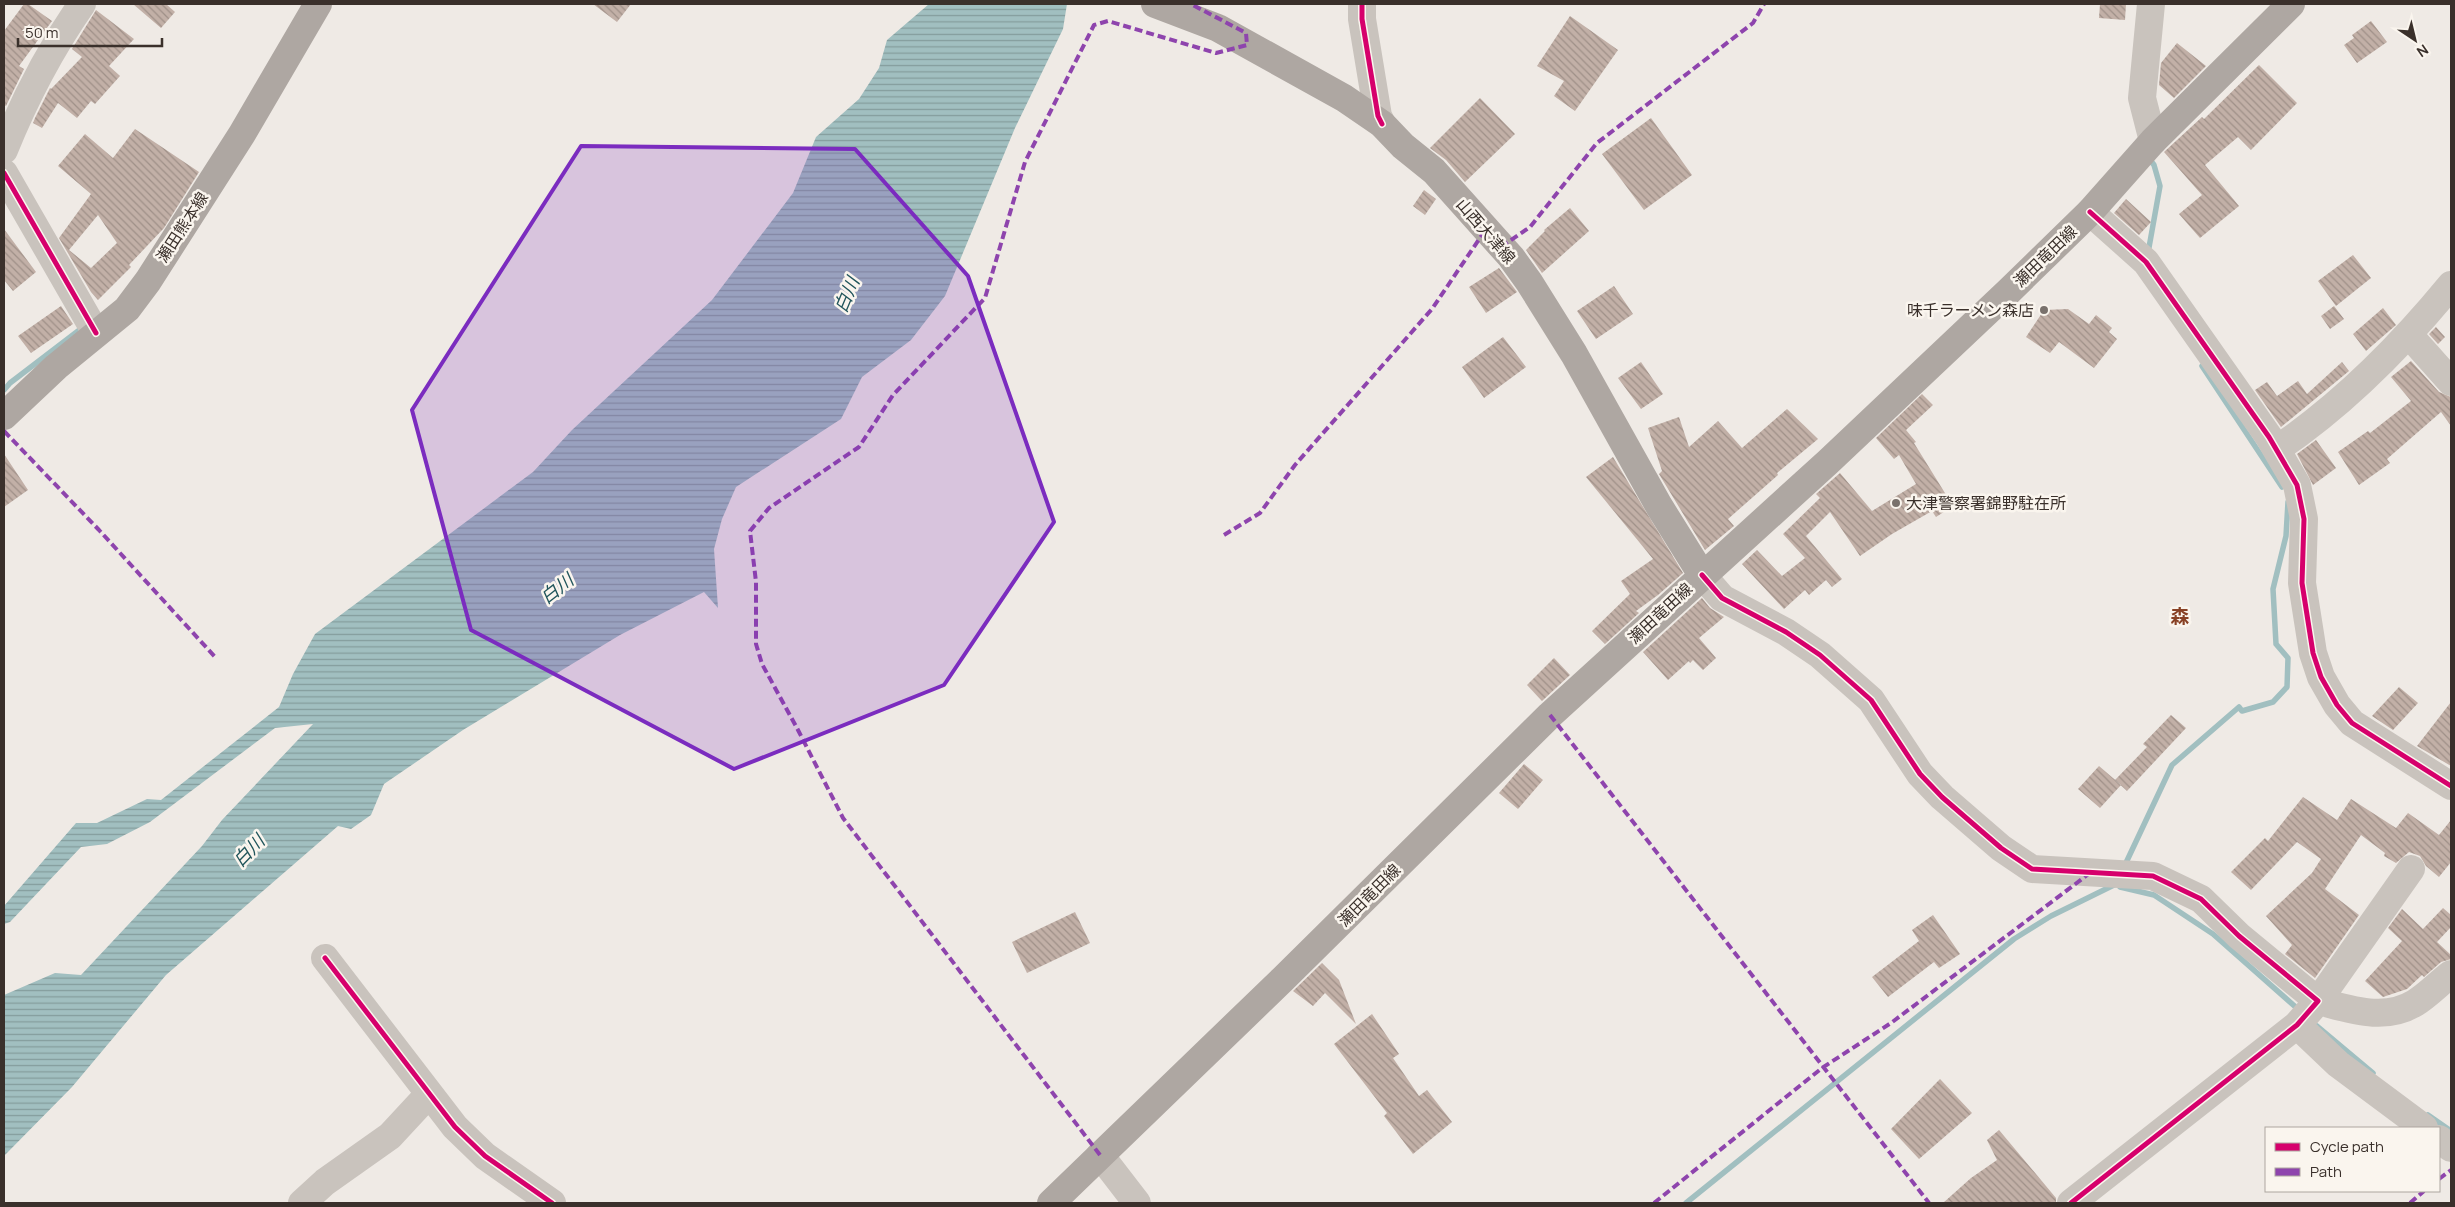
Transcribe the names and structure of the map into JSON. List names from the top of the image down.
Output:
{
  "streets": {
    "main road": ["瀬田熊本線", "山西大津線", "瀬田竜田線"]
  },
  "crossings": [
    ["山西大津線", "瀬田竜田線"]
  ],
  "districts": ["森"],
  "water": ["白川"],
  "places": ["味千ラーメン森店", "大津警察署錦野駐在所"],
  "legend": ["Cycle path", "Path"],
  "scale_bar": "50 m",
  "north": "bottom right"
}
